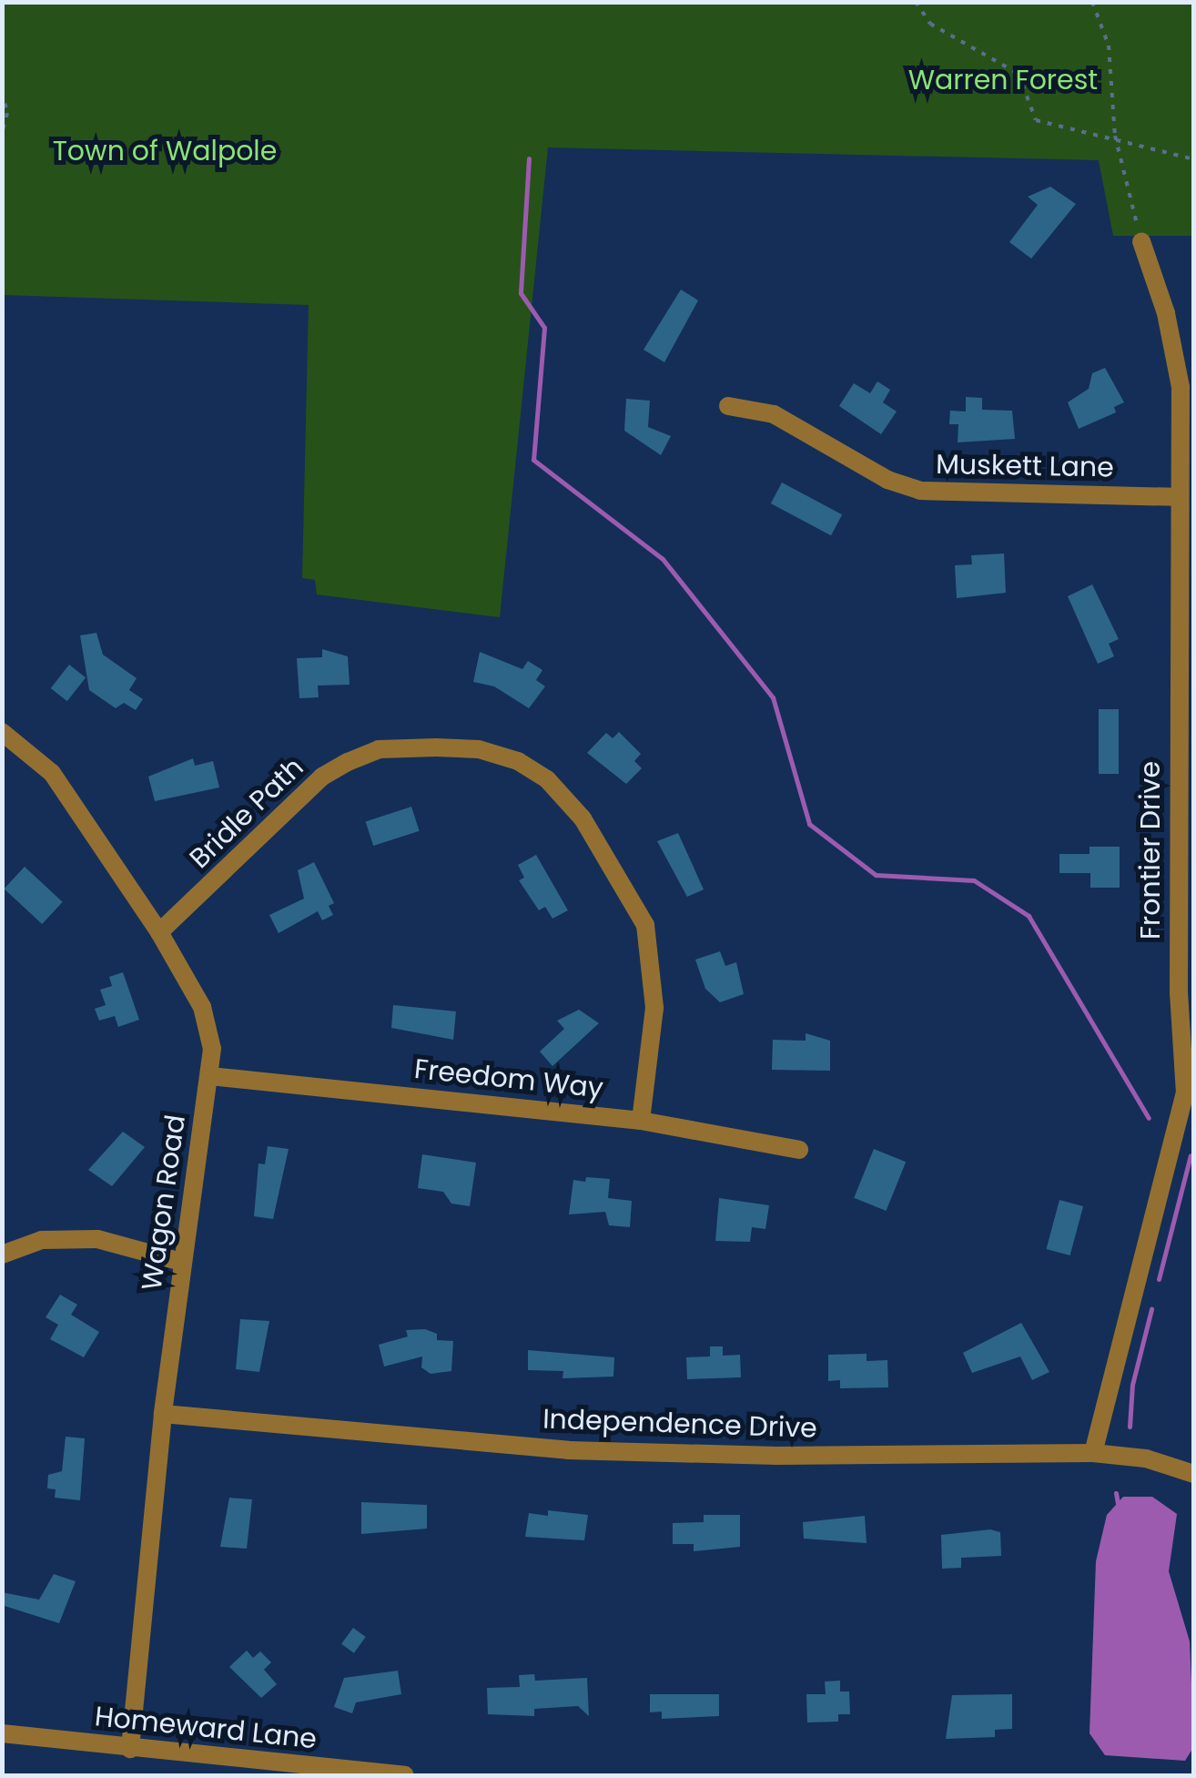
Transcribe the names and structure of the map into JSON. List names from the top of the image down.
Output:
{
  "streets": {
    "street": [
      "Muskett Lane",
      "Bridle Path",
      "Frontier Drive",
      "Freedom Way",
      "Wagon Road",
      "Independence Drive",
      "Homeward Lane"
    ]
  },
  "crossings": [
    ["Muskett Lane", "Frontier Drive"],
    ["Bridle Path", "Freedom Way"],
    ["Bridle Path", "Wagon Road"],
    ["Frontier Drive", "Independence Drive"],
    ["Freedom Way", "Wagon Road"],
    ["Wagon Road", "Independence Drive"],
    ["Wagon Road", "Homeward Lane"]
  ],
  "parks": ["Warren Forest", "Town of Walpole"]
}
